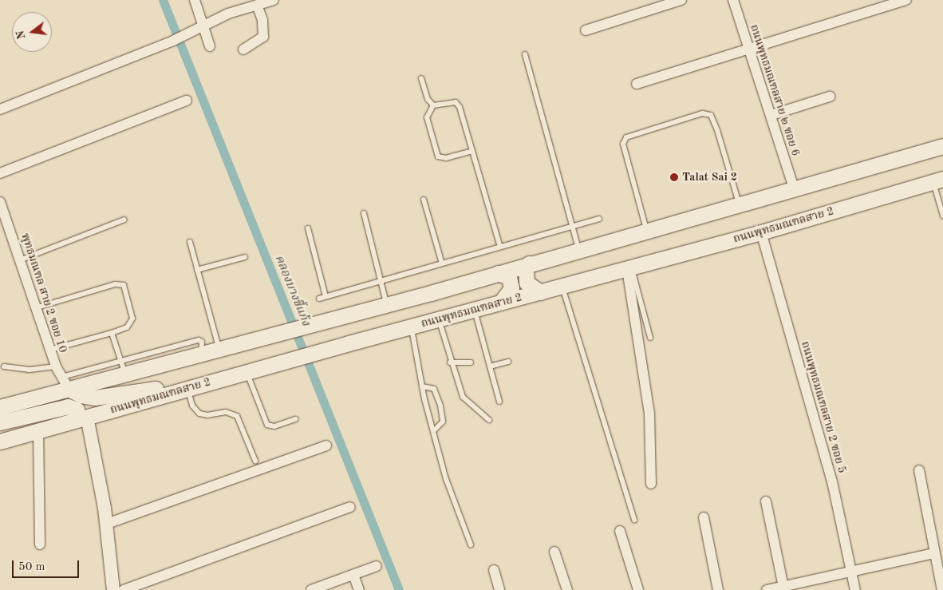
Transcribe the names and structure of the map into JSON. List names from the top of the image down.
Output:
{
  "streets": {
    "main road": ["ถนนพุทธมณฑลสาย 2"],
    "street": ["ถนนพุทธมณฑลสาย ๒ ซอย 6", "พุทธมณฑล สาย 2 ซอย 10", "ถนนพุทธมณฑลสาย 2 ซอย 5"]
  },
  "crossings": [
    ["ถนนพุทธมณฑลสาย 2", "ถนนพุทธมณฑลสาย 2 ซอย 5"]
  ],
  "water": ["คลองบางขี้แก้ง"],
  "places": ["Talat Sai 2"],
  "scale_bar": "50 m",
  "north": "left"
}
